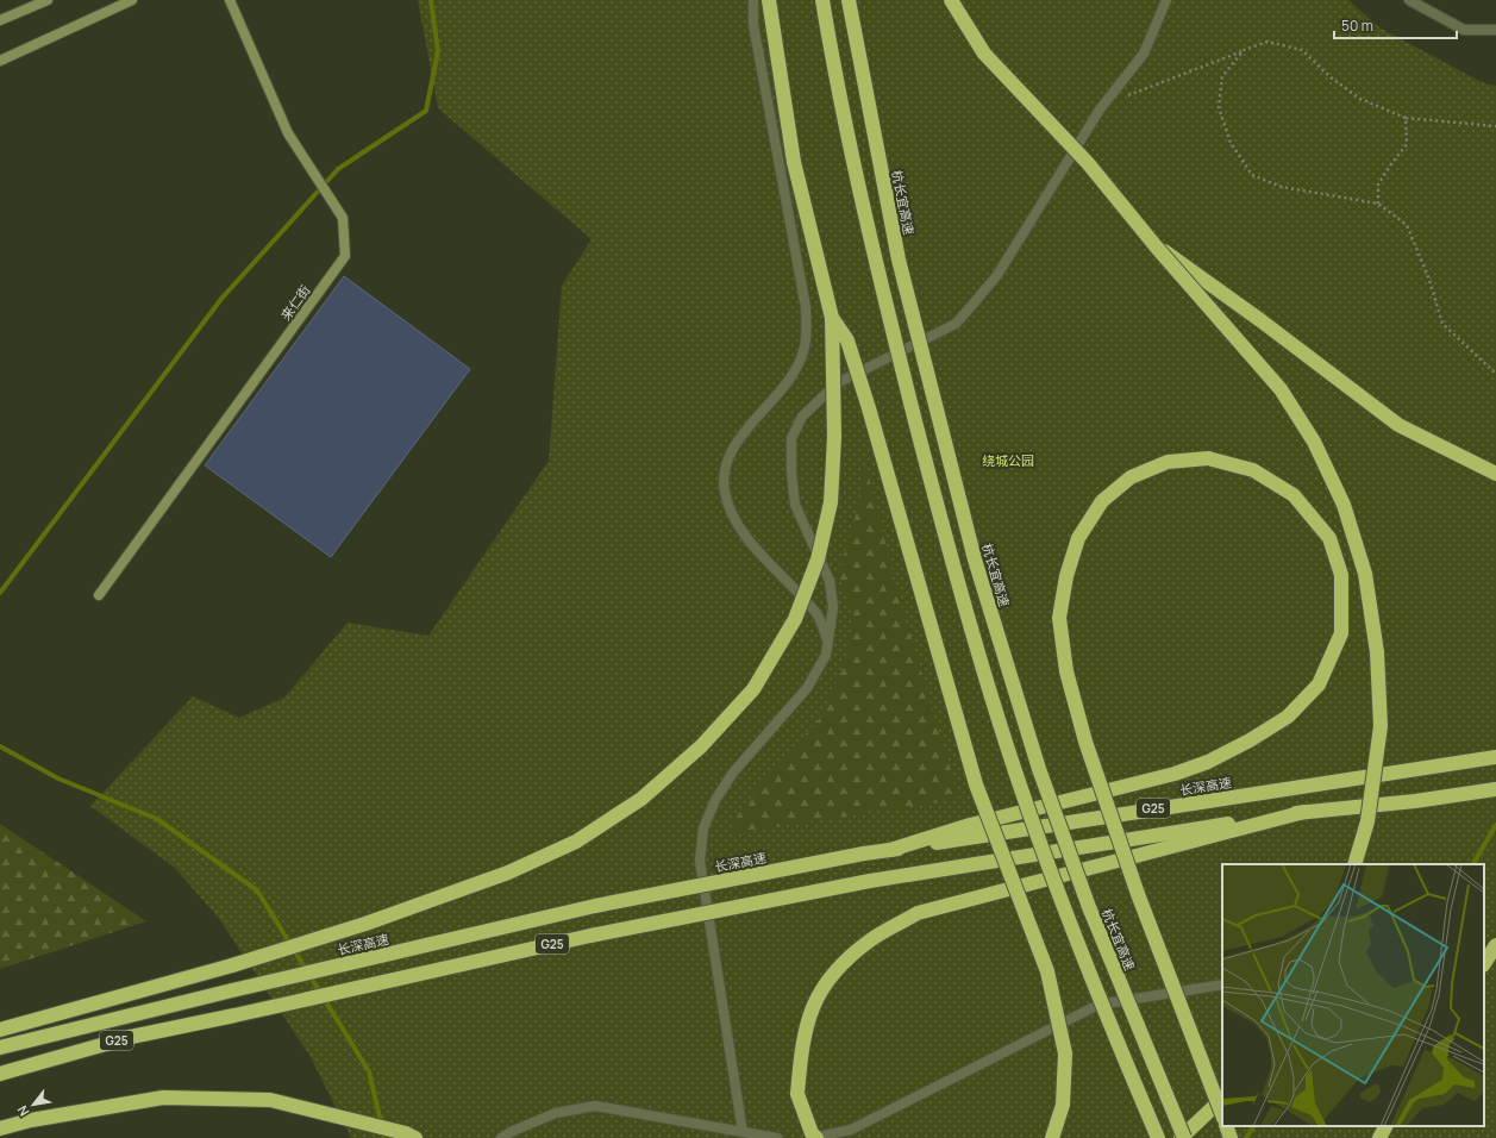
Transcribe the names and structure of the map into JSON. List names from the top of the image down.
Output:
{
  "streets": {
    "highway": ["杭长宜高速", "长深高速", "G25"],
    "street": ["来仁街"]
  },
  "parks": ["绕城公园"],
  "scale_bar": "50 m",
  "north": "bottom left"
}
